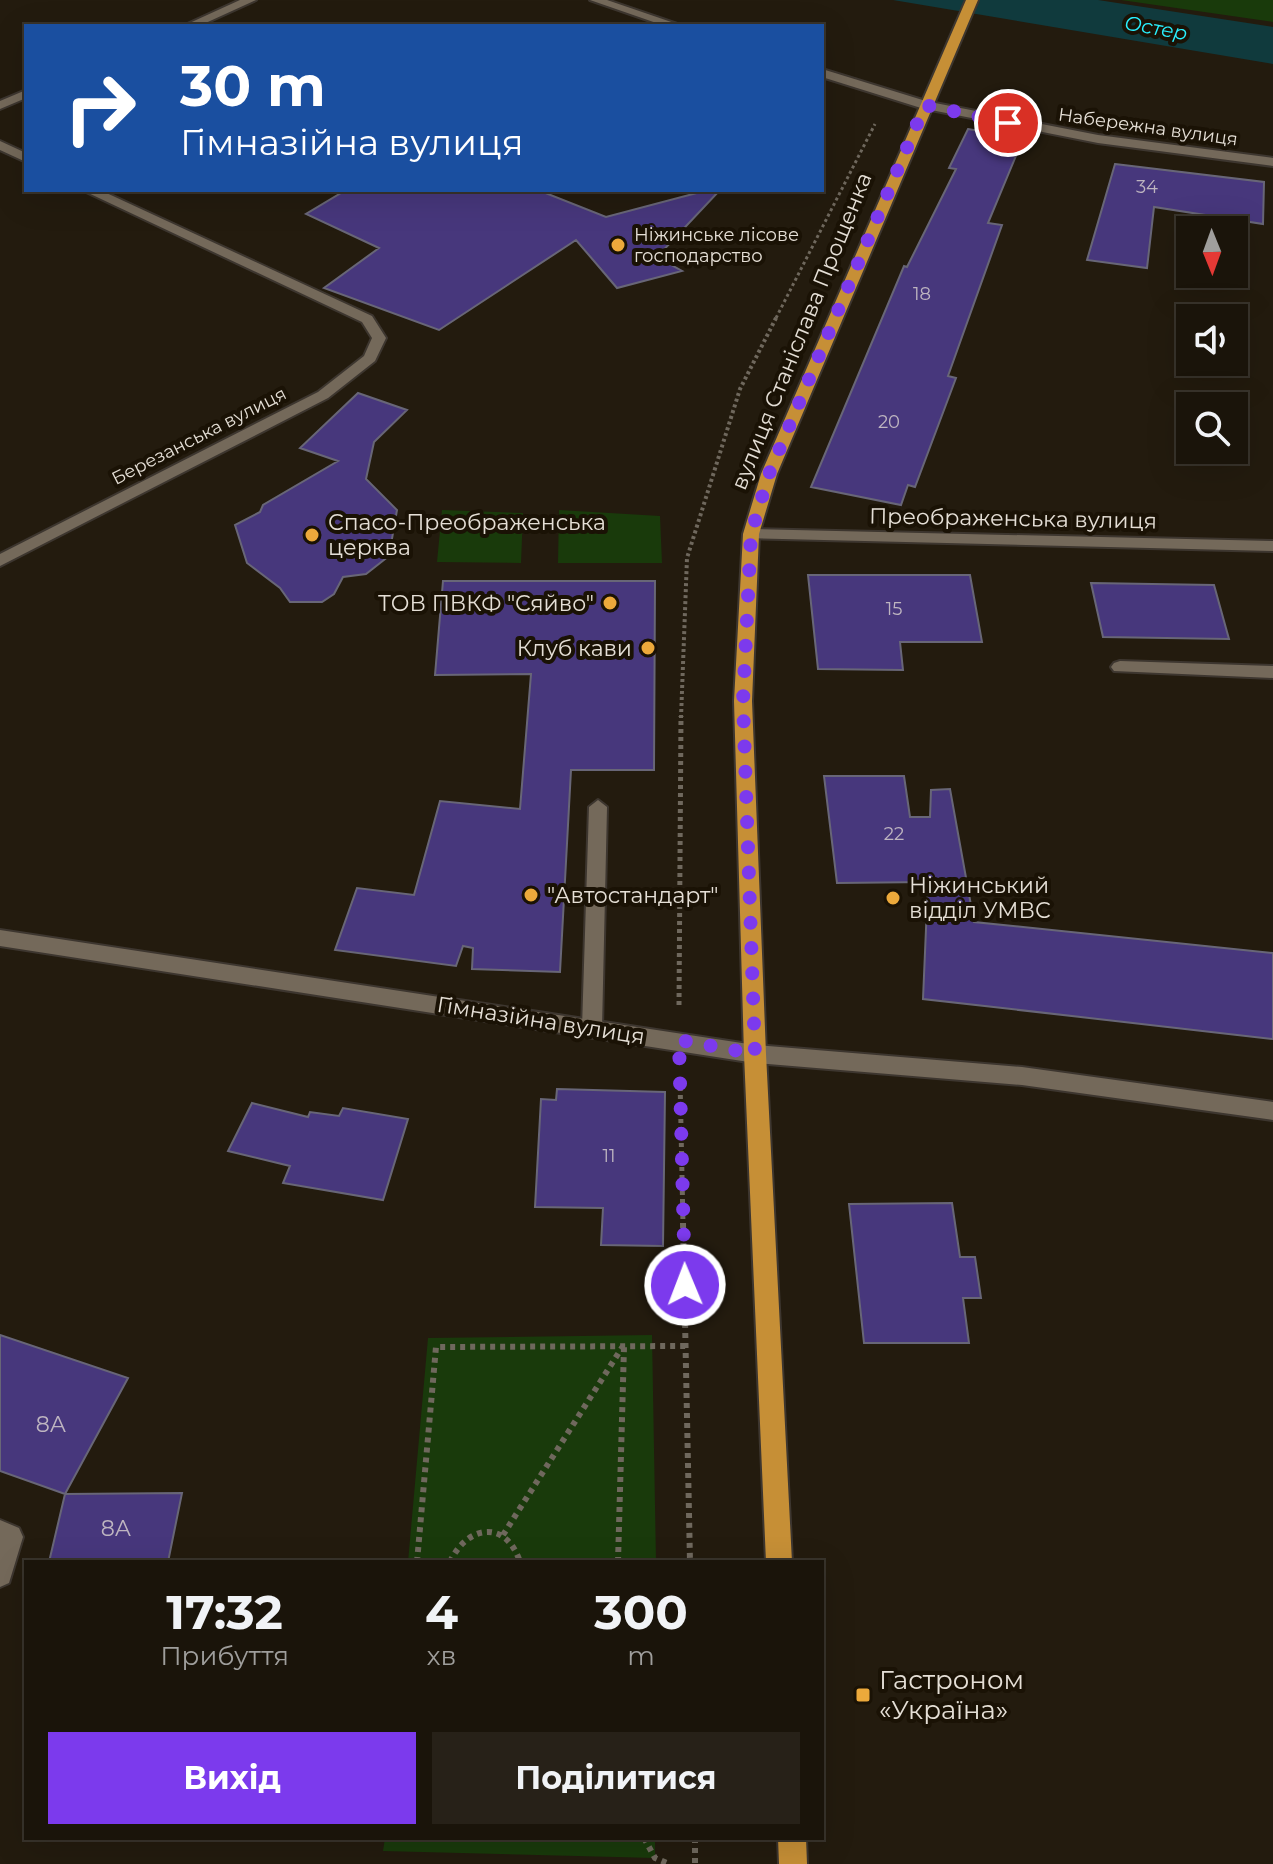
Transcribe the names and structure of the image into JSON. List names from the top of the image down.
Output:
{
  "streets": {
    "main road": ["вулиця Станіслава Прощенка"],
    "street": [
      "Набережна вулиця",
      "Березанська вулиця",
      "Преображенська вулиця",
      "Гімназійна вулиця"
    ]
  },
  "crossings": [
    ["Набережна вулиця", "вулиця Станіслава Прощенка"],
    ["вулиця Станіслава Прощенка", "Преображенська вулиця"],
    ["вулиця Станіслава Прощенка", "Гімназійна вулиця"]
  ],
  "water": ["Остер"],
  "places": {
    "other": [
      "Ніжинське лісове господарство",
      "Спасо-Преображенська церква",
      "ТОВ ПВКФ \"Сяйво\"",
      "Клуб кави",
      "\"Автостандарт\"",
      "Ніжинський відділ УМВС"
    ],
    "transit": ["Гастроном «Україна»"]
  },
  "house_numbers": [
    "34",
    "18",
    "20",
    "15",
    "22",
    "11",
    "8А",
    "8А"
  ],
  "north": "bottom",
  "page": {
    "turn": ["30 m", "Гімназійна вулиця"],
    "eta": [
      "17:32",
      "Прибуття",
      "4",
      "хв",
      "300",
      "m"
    ],
    "buttons": ["Вихід", "Поділитися"]
  }
}
